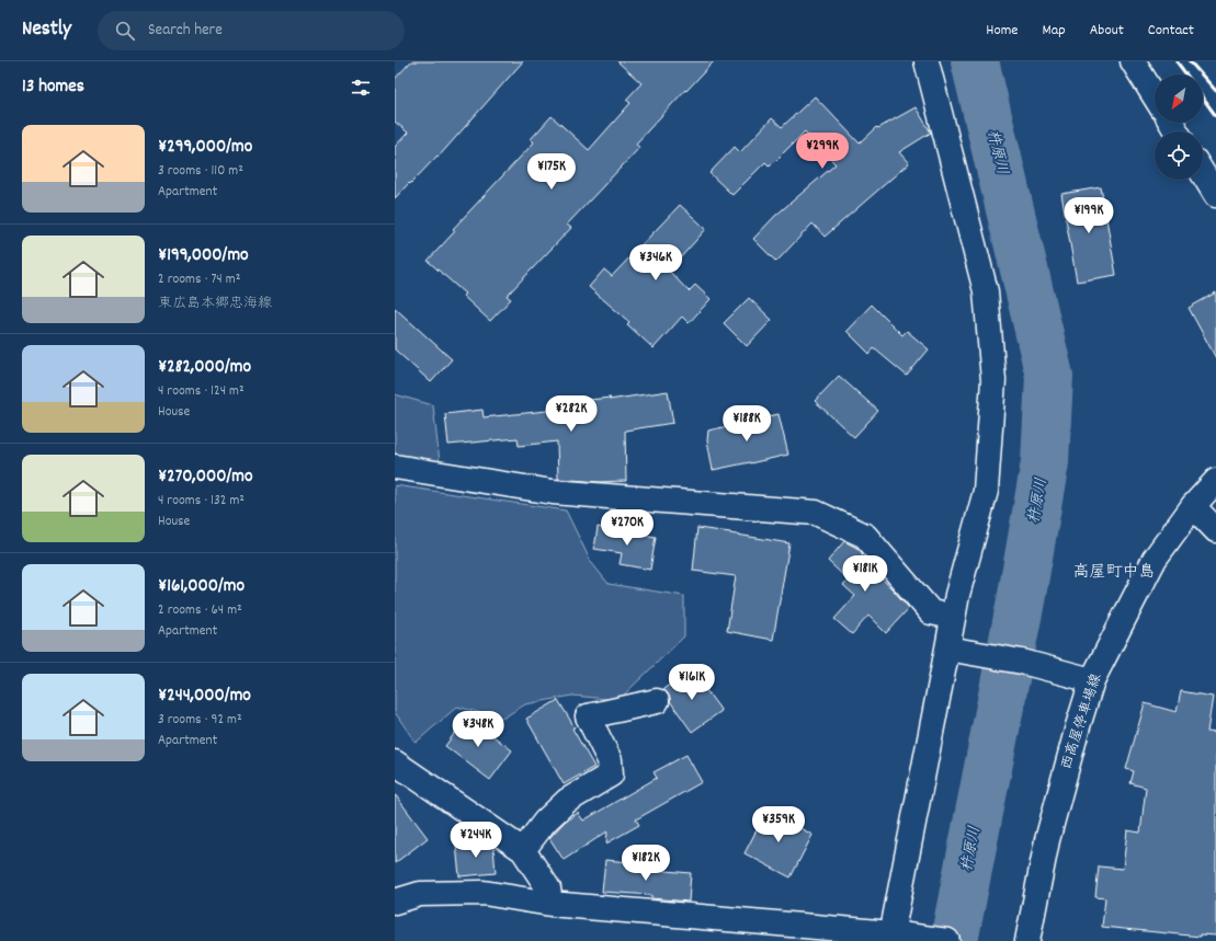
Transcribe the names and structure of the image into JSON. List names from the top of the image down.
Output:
{
  "streets": {
    "street": ["西高屋停車場線"]
  },
  "districts": ["高屋町中島"],
  "water": ["杵原川"],
  "north": "bottom left",
  "page": {
    "header": "Nestly",
    "search": "Search here",
    "nav": [
      "Home",
      "Map",
      "About",
      "Contact"
    ],
    "heading": "13 homes",
    "list": [
      {
        "name": "¥299,000/mo",
        "note": "3 rooms · 110 m² · Apartment"
      },
      {
        "name": "¥199,000/mo",
        "note": "2 rooms · 74 m² · 東広島本郷忠海線"
      },
      {
        "name": "¥282,000/mo",
        "note": "4 rooms · 124 m² · House"
      },
      {
        "name": "¥270,000/mo",
        "note": "4 rooms · 132 m² · House"
      },
      {
        "name": "¥161,000/mo",
        "note": "2 rooms · 64 m² · Apartment"
      },
      {
        "name": "¥244,000/mo",
        "note": "3 rooms · 92 m² · Apartment"
      }
    ],
    "price": [
      "¥299K",
      "¥175K",
      "¥199K",
      "¥346K",
      "¥282K",
      "¥188K",
      "¥270K",
      "¥181K",
      "¥161K",
      "¥348K",
      "¥359K",
      "¥244K",
      "¥182K"
    ]
  }
}
